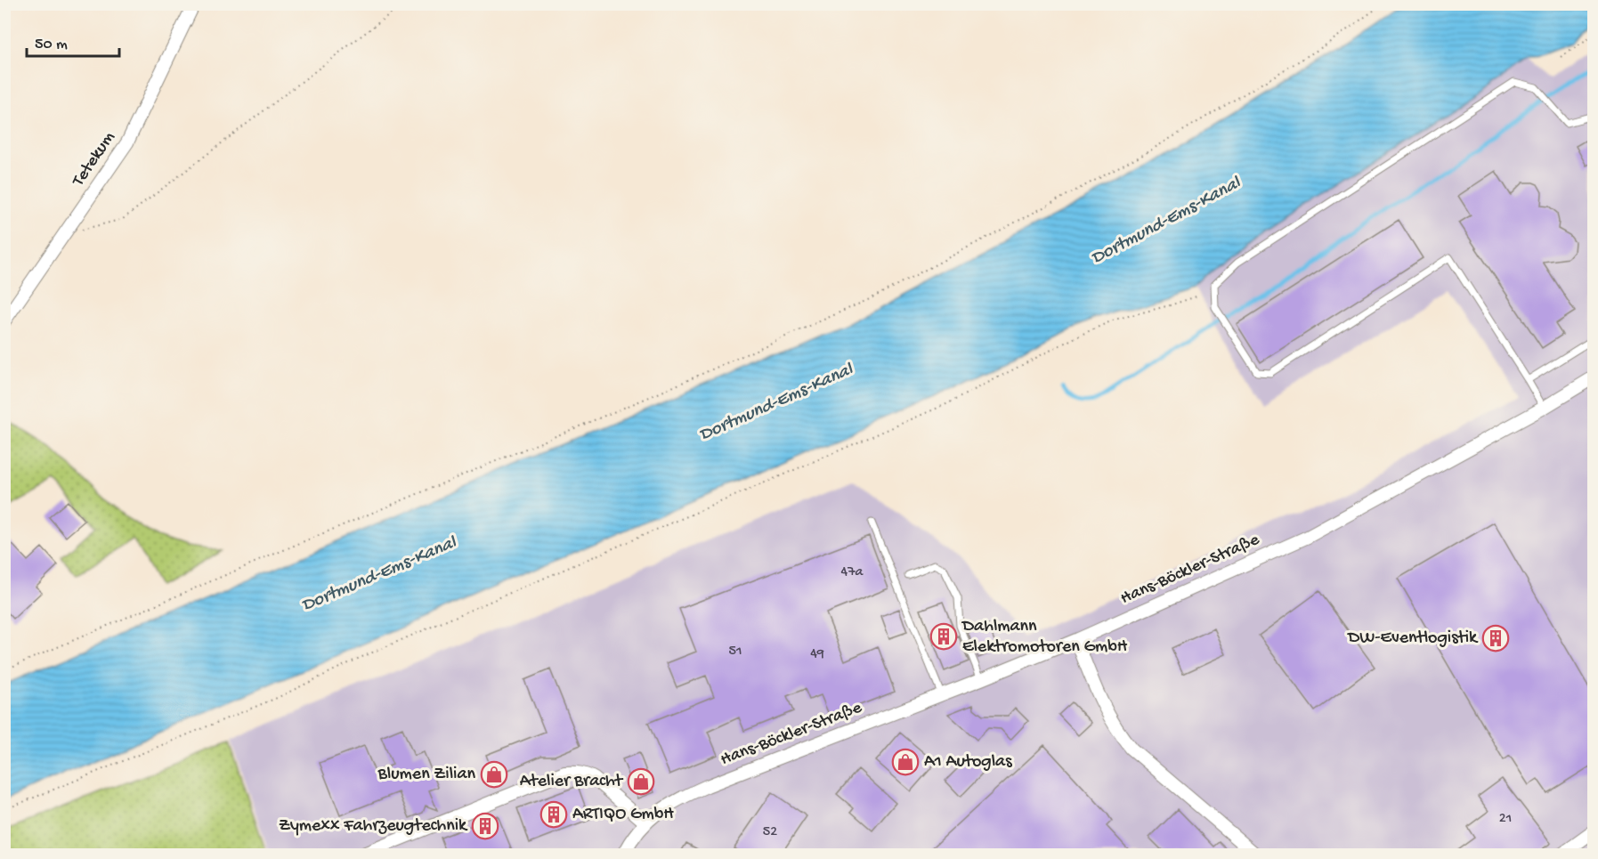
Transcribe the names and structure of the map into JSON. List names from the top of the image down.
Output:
{
  "streets": {
    "street": ["Tetekum", "Hans-Böckler-Straße"]
  },
  "water": ["Dortmund-Ems-Kanal"],
  "places": {
    "building": [
      "Dahlmann Elektromotoren GmbH",
      "DW-Eventlogistik",
      "ARTIQO GmbH",
      "Zymexx Fahrzeugtechnik"
    ],
    "shop": ["A1 Autoglas", "Blumen Zilian", "Atelier Bracht"]
  },
  "house_numbers": [
    "47a",
    "51",
    "49",
    "21",
    "52"
  ],
  "scale_bar": "50 m"
}
